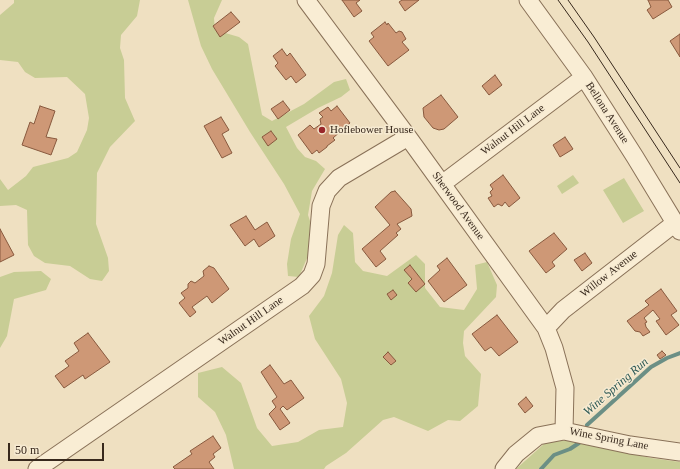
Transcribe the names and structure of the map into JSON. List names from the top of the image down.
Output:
{
  "streets": {
    "street": [
      "Bellona Avenue",
      "Walnut Hill Lane",
      "Sherwood Avenue",
      "Willow Avenue",
      "Wine Spring Lane"
    ]
  },
  "crossings": [
    ["Bellona Avenue", "Walnut Hill Lane"],
    ["Bellona Avenue", "Willow Avenue"],
    ["Walnut Hill Lane", "Sherwood Avenue"],
    ["Sherwood Avenue", "Willow Avenue"],
    ["Sherwood Avenue", "Wine Spring Lane"]
  ],
  "water": ["Wine Spring Run"],
  "places": ["Hoflebower House"],
  "scale_bar": "50 m"
}
